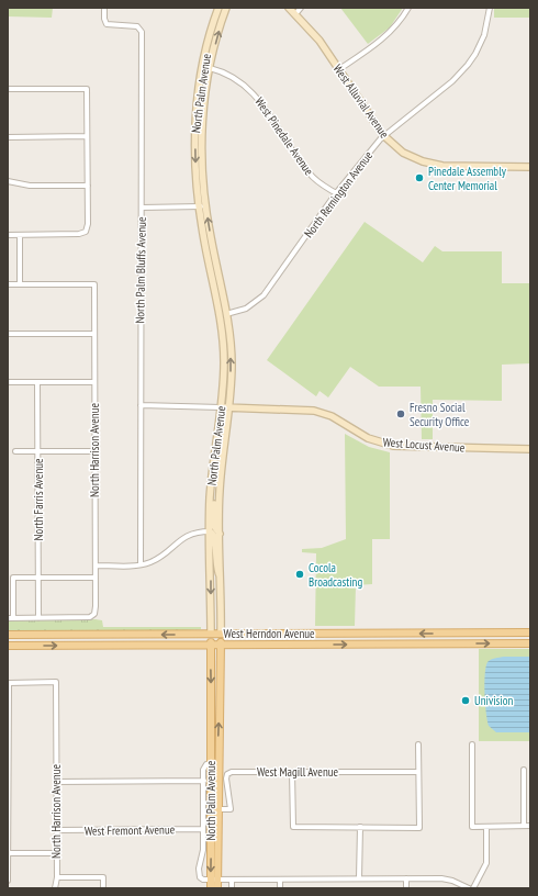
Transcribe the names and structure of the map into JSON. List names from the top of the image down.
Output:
{
  "streets": {
    "main road": [
      "North Palm Avenue",
      "West Alluvial Avenue",
      "West Locust Avenue",
      "West Herndon Avenue"
    ],
    "street": [
      "West Pinedale Avenue",
      "North Remington Avenue",
      "North Palm Bluffs Avenue",
      "North Harrison Avenue",
      "North Farris Avenue",
      "West Magill Avenue",
      "West Fremont Avenue"
    ]
  },
  "crossings": [
    ["North Palm Avenue", "West Pinedale Avenue"],
    ["North Palm Avenue", "North Remington Avenue"],
    ["North Palm Avenue", "West Locust Avenue"],
    ["North Palm Avenue", "West Herndon Avenue"],
    ["North Palm Avenue", "West Magill Avenue"],
    ["West Alluvial Avenue", "North Remington Avenue"],
    ["West Pinedale Avenue", "North Remington Avenue"],
    ["North Palm Bluffs Avenue", "West Locust Avenue"],
    ["North Harrison Avenue", "North Farris Avenue"],
    ["North Harrison Avenue", "West Fremont Avenue"]
  ],
  "places": [
    "Pinedale Assembly Center Memorial",
    "Fresno Social Security Office",
    "Cocola Broadcasting",
    "Univision"
  ]
}
